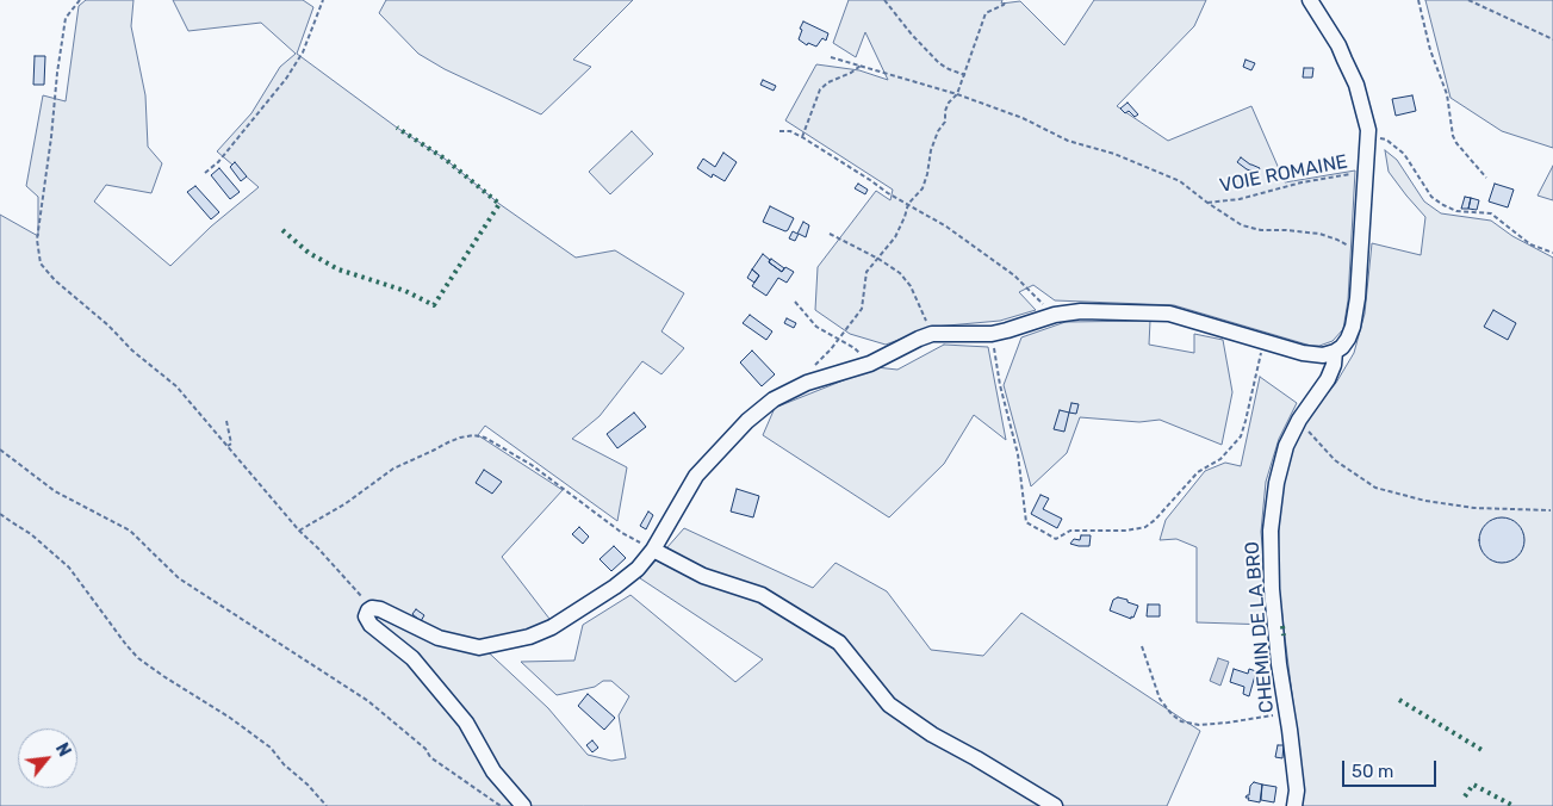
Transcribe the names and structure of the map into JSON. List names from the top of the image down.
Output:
{
  "streets": {
    "street": ["CHEMIN DE LA BRO"],
    "path": ["VOIE ROMAINE"]
  },
  "scale_bar": "50 m",
  "north": "top right"
}
